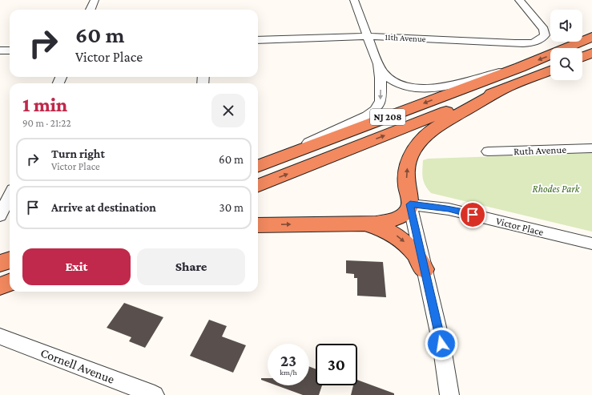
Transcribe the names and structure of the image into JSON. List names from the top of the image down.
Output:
{
  "streets": {
    "highway": ["NJ 208"],
    "street": [
      "11th Avenue",
      "Ruth Avenue",
      "Victor Place",
      "Cornell Avenue"
    ]
  },
  "parks": ["Rhodes Park"],
  "page": {
    "turn": ["60 m", "Victor Place"],
    "heading": ["1 min", "90 m · 21:22"],
    "list": [
      {
        "name": "Turn right",
        "note": "Victor Place",
        "value": "60 m"
      },
      {
        "name": "Arrive at destination",
        "value": "30 m"
      }
    ],
    "buttons": ["Exit", "Share"],
    "speed": "23 km/h",
    "limit": "30"
  }
}
